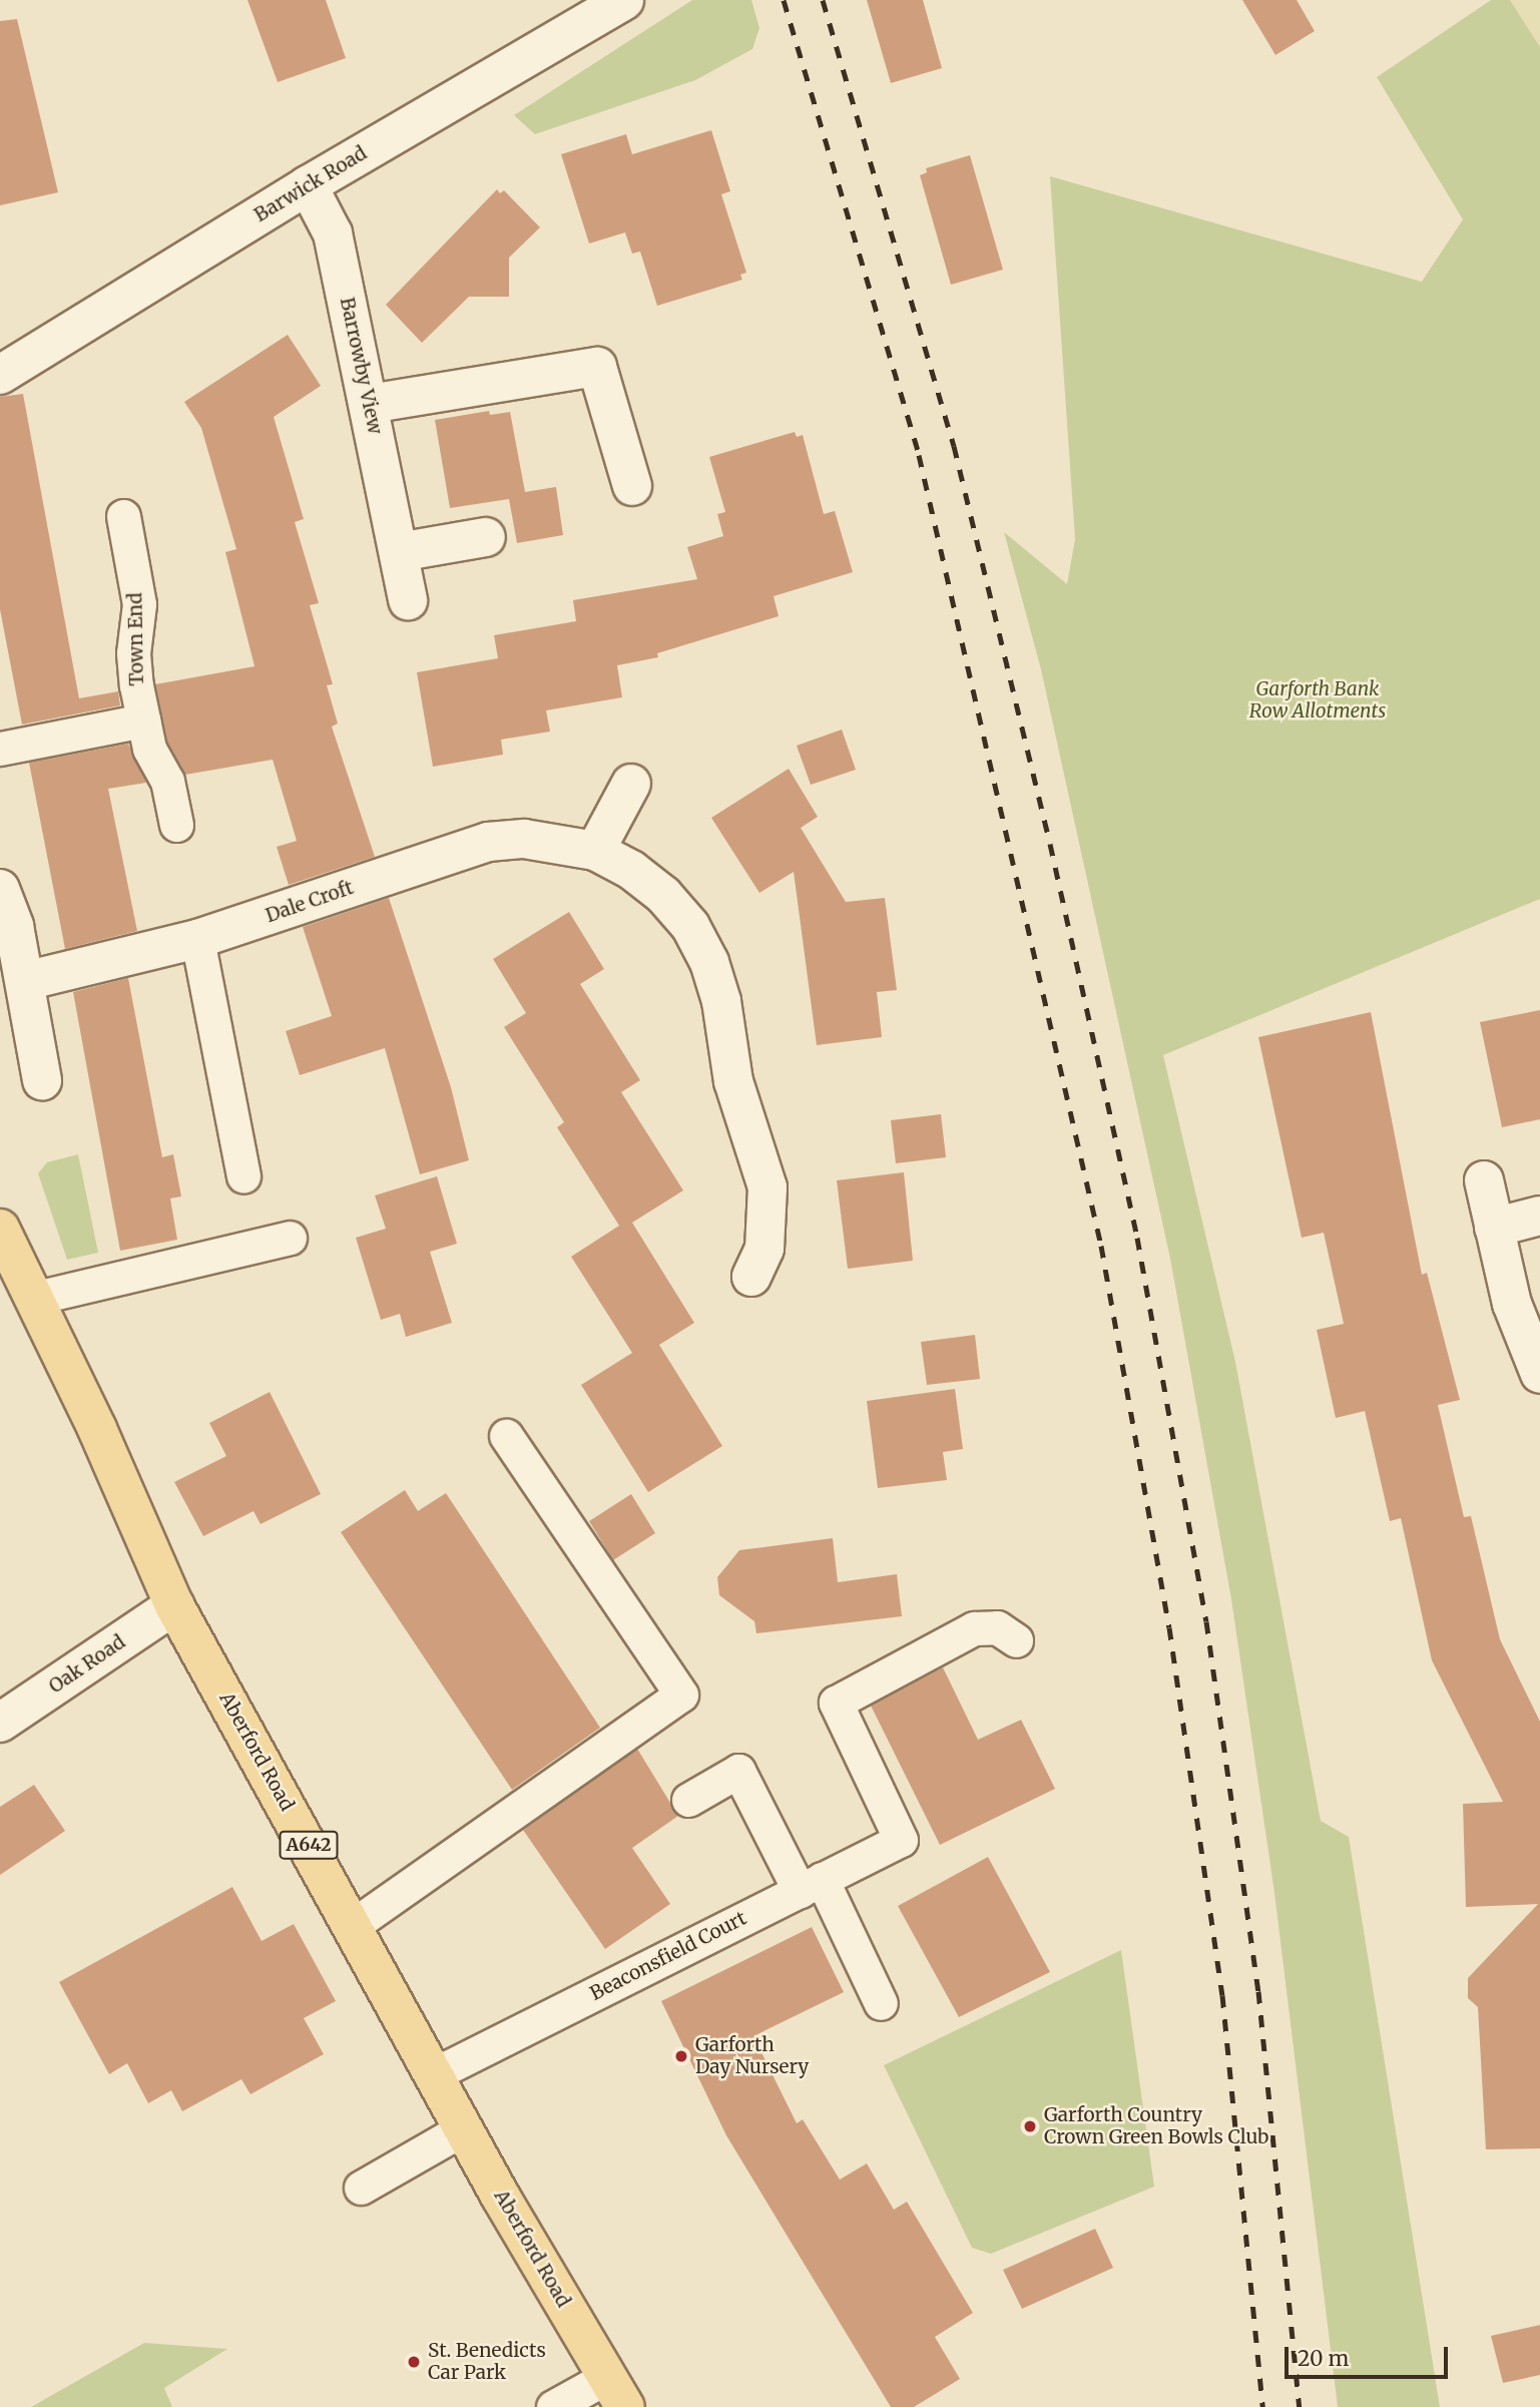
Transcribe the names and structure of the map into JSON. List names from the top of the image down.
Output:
{
  "streets": {
    "main road": ["Aberford Road", "A642"],
    "street": [
      "Barwick Road",
      "Barrowby View",
      "Dale Croft",
      "Oak Road"
    ],
    "lane": ["Town End", "Beaconsfield Court"]
  },
  "crossings": [
    ["Barwick Road", "Barrowby View"],
    ["Oak Road", "Aberford Road"],
    ["Aberford Road", "Beaconsfield Court"]
  ],
  "parks": ["Garforth Bank Row Allotments"],
  "places": ["Garforth Day Nursery", "Garforth Country Crown Green Bowls Club", "St. Benedicts Car Park"],
  "scale_bar": "20 m"
}
